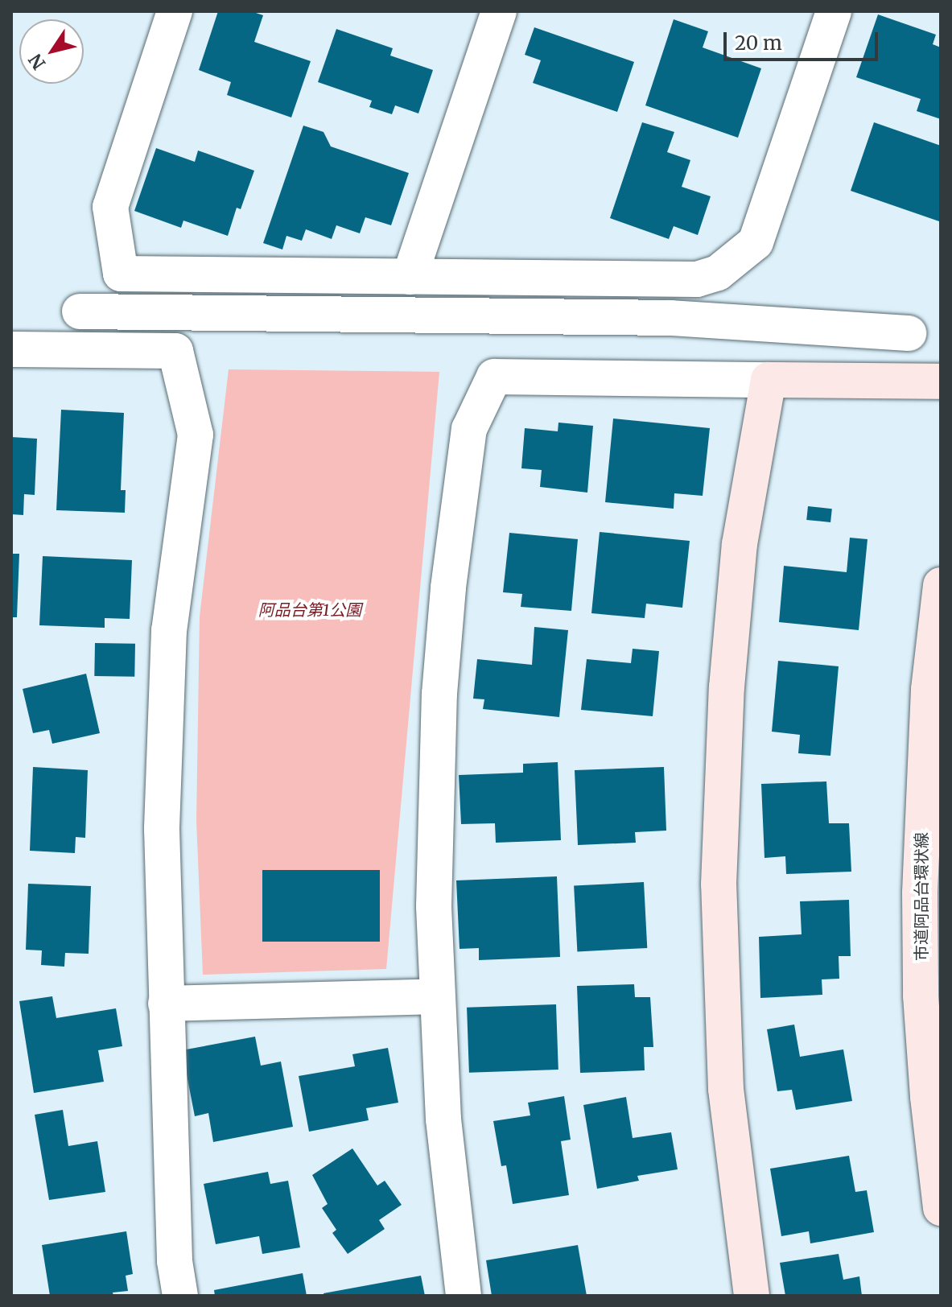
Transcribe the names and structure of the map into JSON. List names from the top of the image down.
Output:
{
  "streets": {
    "street": ["市道阿品台環状線"]
  },
  "parks": ["阿品台第1公園"],
  "scale_bar": "20 m",
  "north": "bottom left"
}
